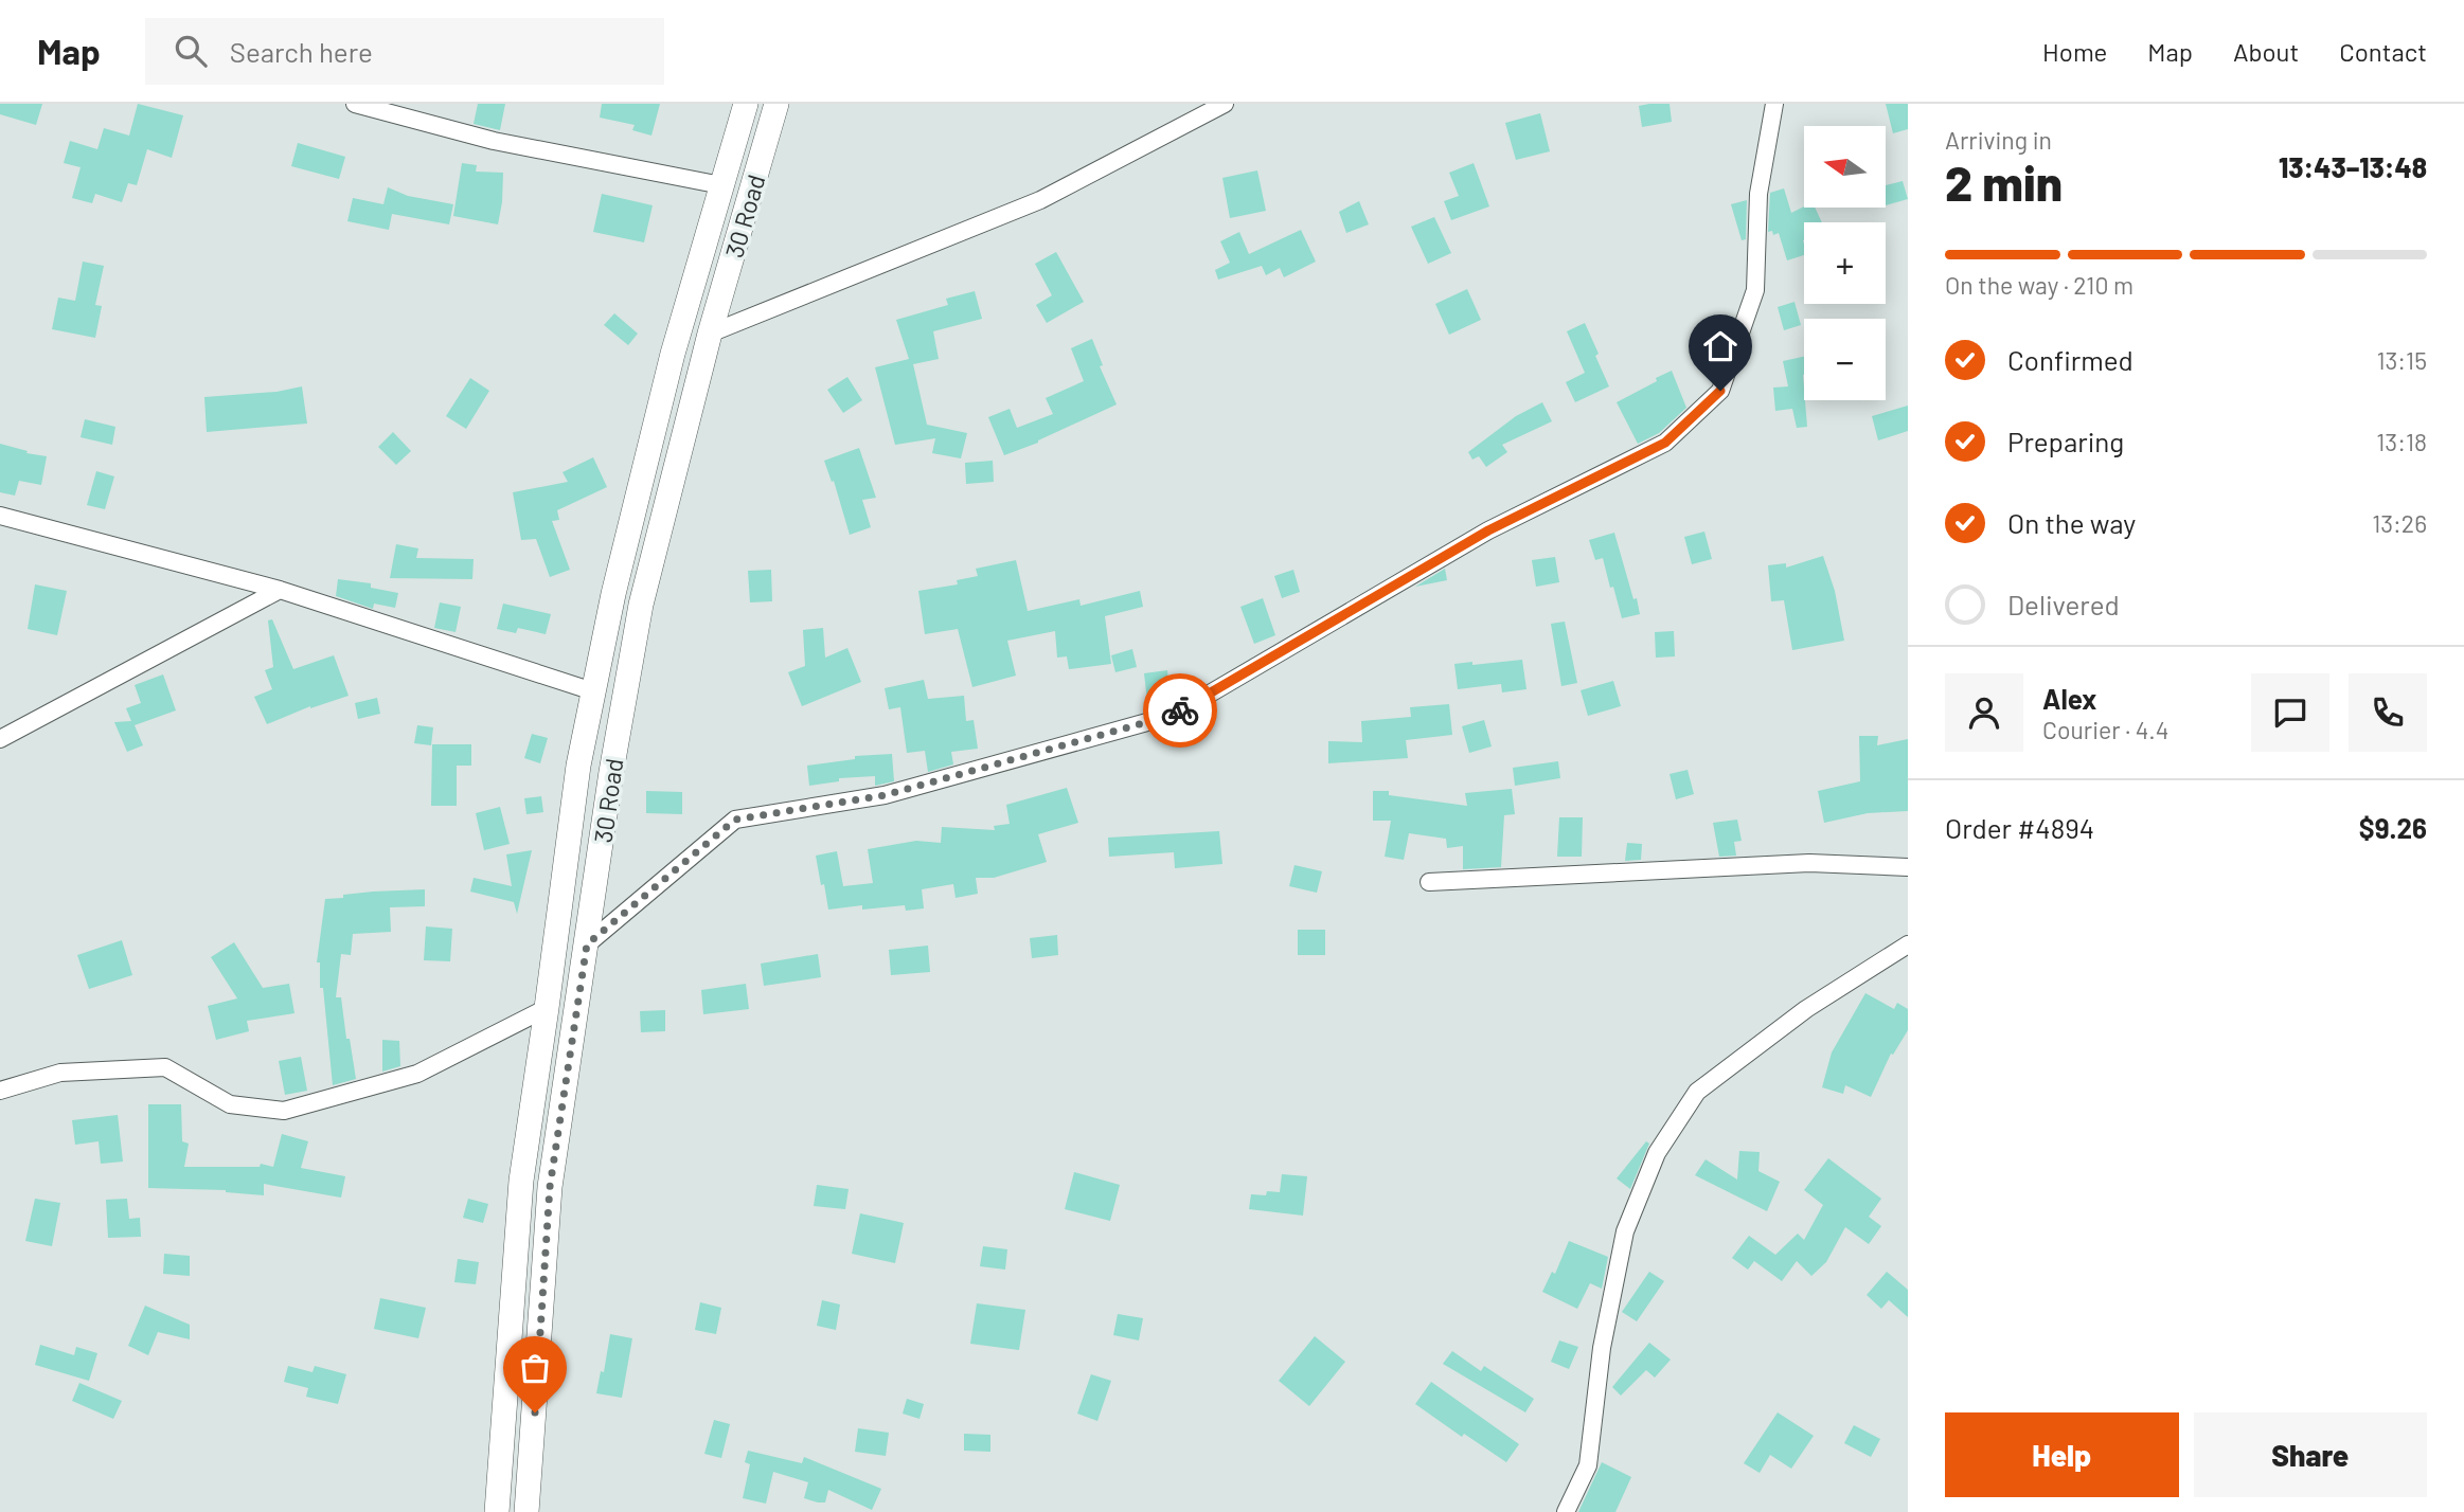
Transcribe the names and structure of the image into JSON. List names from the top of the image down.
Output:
{
  "streets": {
    "main road": ["30 Road"]
  },
  "north": "left",
  "page": {
    "header": "Map",
    "search": "Search here",
    "nav": [
      "Home",
      "Map",
      "About",
      "Contact"
    ],
    "heading": ["2 min", "Arriving in", "13:43–13:48"],
    "panel": [
      "Alex",
      "Courier · 4.4",
      "Order #4894",
      "$9.26"
    ],
    "map_buttons": ["+", "−"],
    "bar": "On the way · 210 m",
    "list": [
      ["Confirmed", "13:15"],
      ["Preparing", "13:18"],
      ["On the way", "13:26"],
      "Delivered"
    ],
    "buttons": ["Help", "Share"]
  }
}
